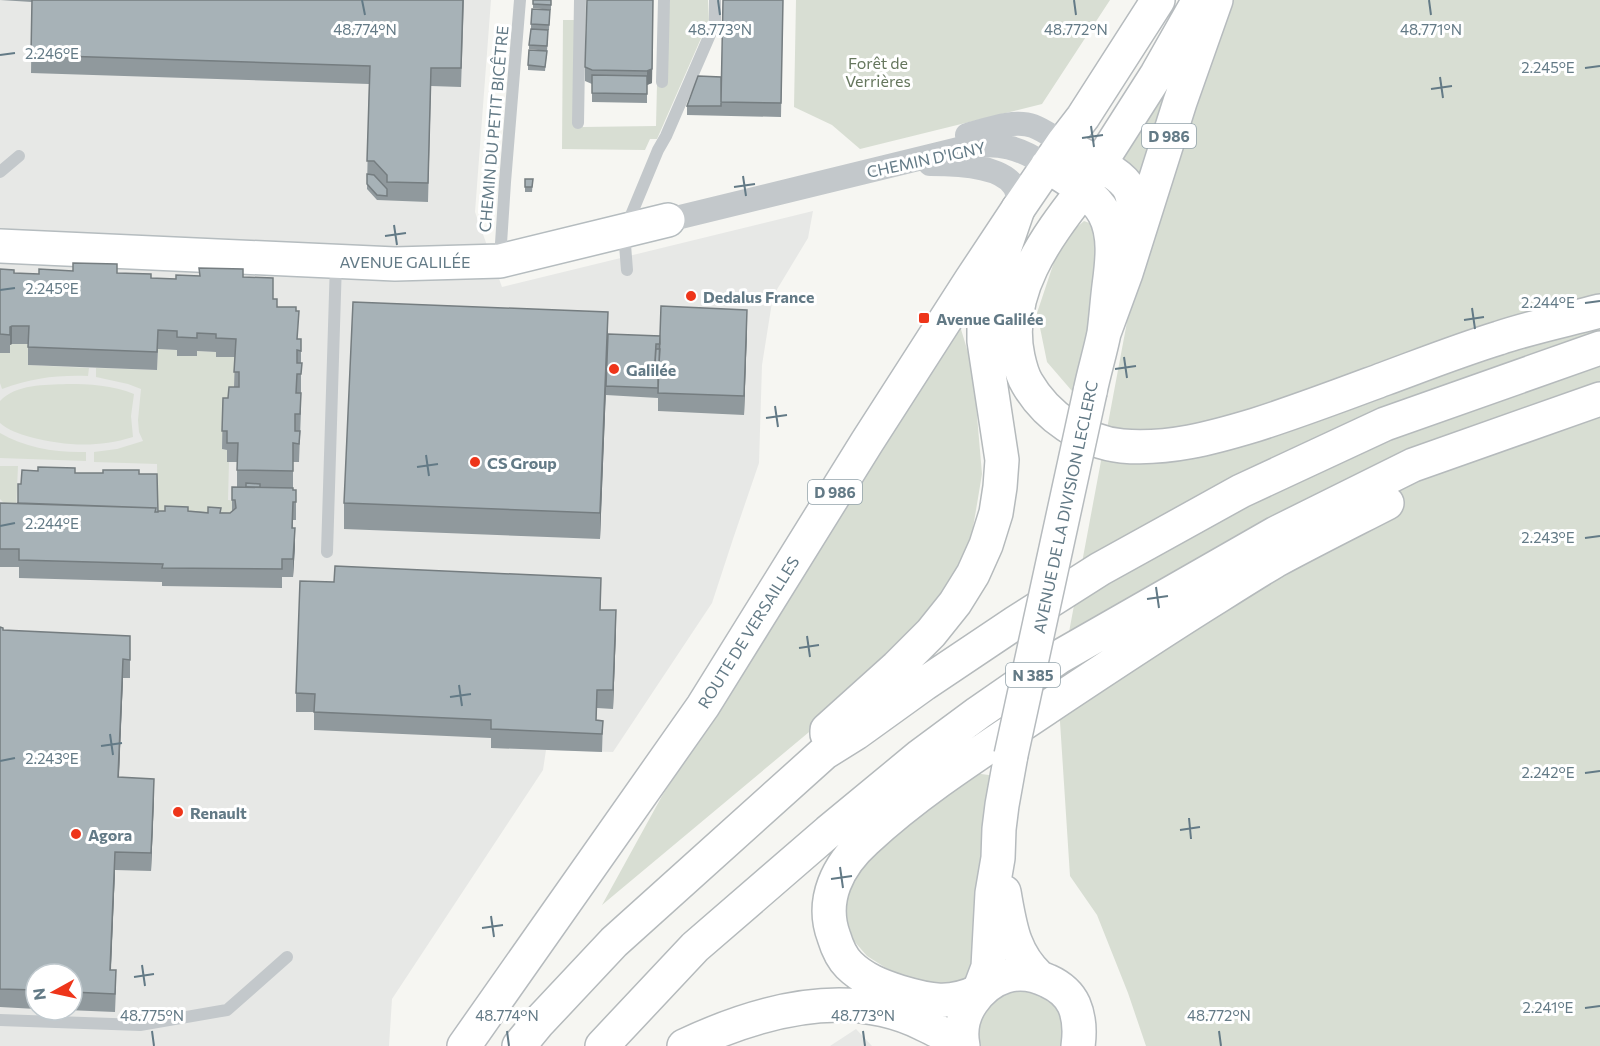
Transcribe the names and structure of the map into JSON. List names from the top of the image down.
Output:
{
  "streets": {
    "main road": [
      "D 986",
      "AVENUE GALILÉE",
      "AVENUE DE LA DIVISION LECLERC",
      "ROUTE DE VERSAILLES",
      "N 385"
    ],
    "street": ["CHEMIN D'IGNY"],
    "lane": ["CHEMIN DU PETIT BICÊTRE"]
  },
  "crossings": [
    ["CHEMIN DU PETIT BICÊTRE", "AVENUE GALILÉE"],
    ["D 986", "CHEMIN D'IGNY"],
    ["D 986", "AVENUE DE LA DIVISION LECLERC"],
    ["D 986", "ROUTE DE VERSAILLES"],
    ["CHEMIN D'IGNY", "AVENUE GALILÉE"]
  ],
  "parks": ["Forêt de Verrières"],
  "places": {
    "other": [
      "Dedalus France",
      "Galilée",
      "CS Group",
      "Renault",
      "Agora"
    ],
    "transit": ["Avenue Galilée"]
  },
  "north": "left",
  "coordinates": [
    "48.774°N",
    "48.773°N",
    "48.772°N",
    "48.771°N",
    "2.246°E",
    "2.245°E",
    "2.244°E",
    "2.243°E",
    "2.242°E",
    "2.241°E",
    "48.775°N"
  ]
}
